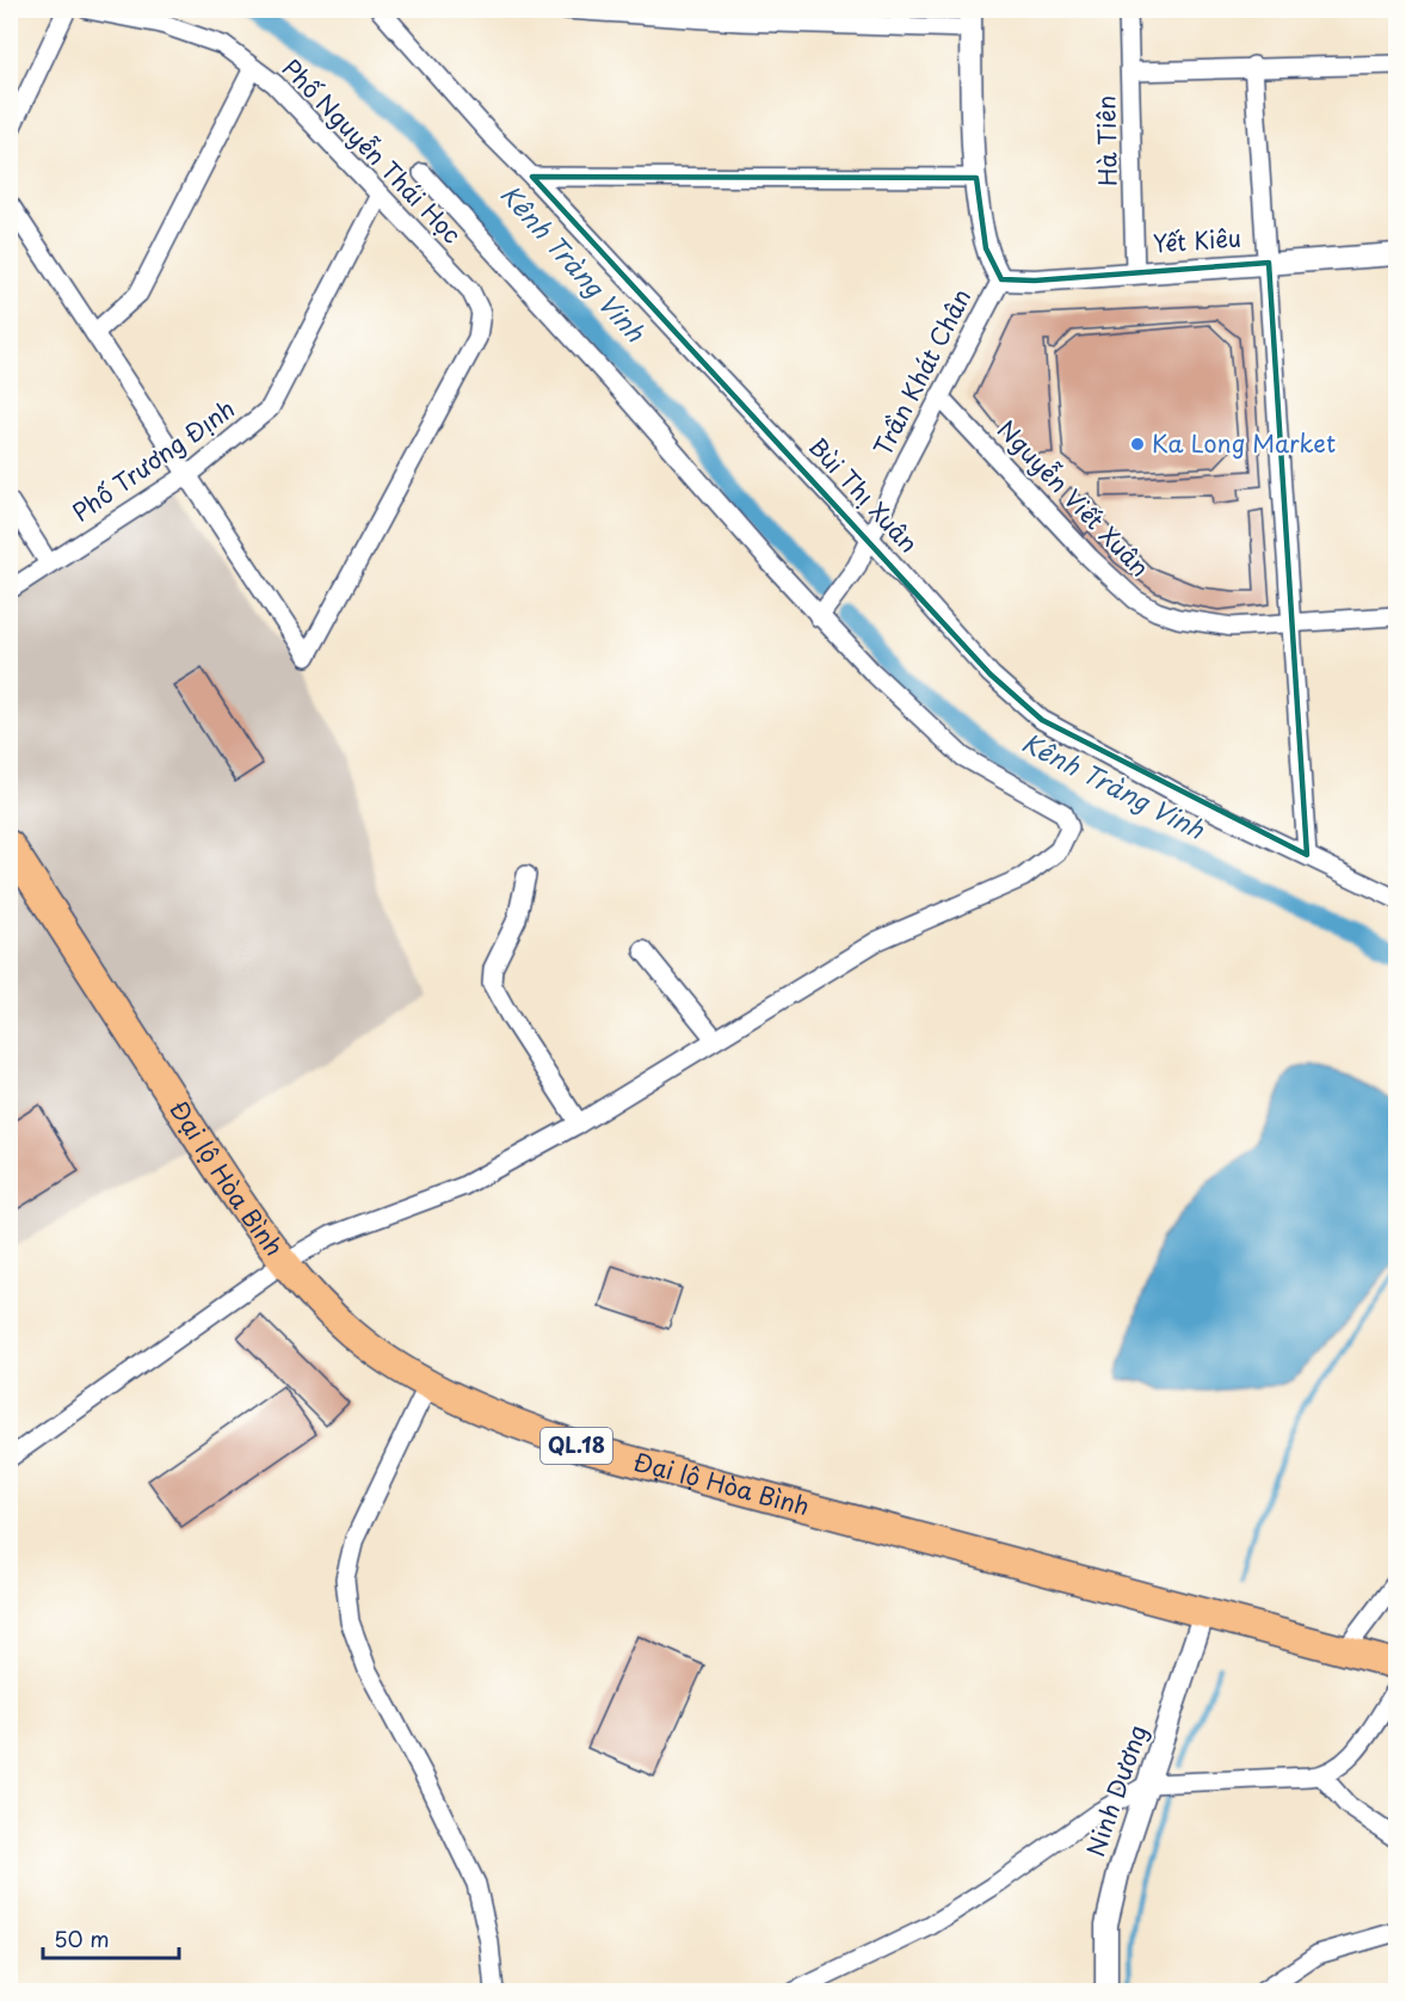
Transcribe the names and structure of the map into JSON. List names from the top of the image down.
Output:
{
  "streets": {
    "highway": ["Đại lộ Hòa Bình", "QL.18"],
    "street": [
      "Hà Tiên",
      "Phố Nguyễn Thái Học",
      "Yết Kiêu",
      "Trần Khát Chân",
      "Phố Trương Định",
      "Bùi Thị Xuân",
      "Nguyễn Viết Xuân",
      "Ninh Dương"
    ]
  },
  "crossings": [
    ["Hà Tiên", "Yết Kiêu"],
    ["Phố Nguyễn Thái Học", "Phố Trương Định"],
    ["Yết Kiêu", "Trần Khát Chân"],
    ["Trần Khát Chân", "Bùi Thị Xuân"],
    ["Trần Khát Chân", "Nguyễn Viết Xuân"],
    ["Đại lộ Hòa Bình", "Ninh Dương"]
  ],
  "water": ["Kênh Tràng Vinh"],
  "places": ["Ka Long Market"],
  "scale_bar": "50 m"
}
